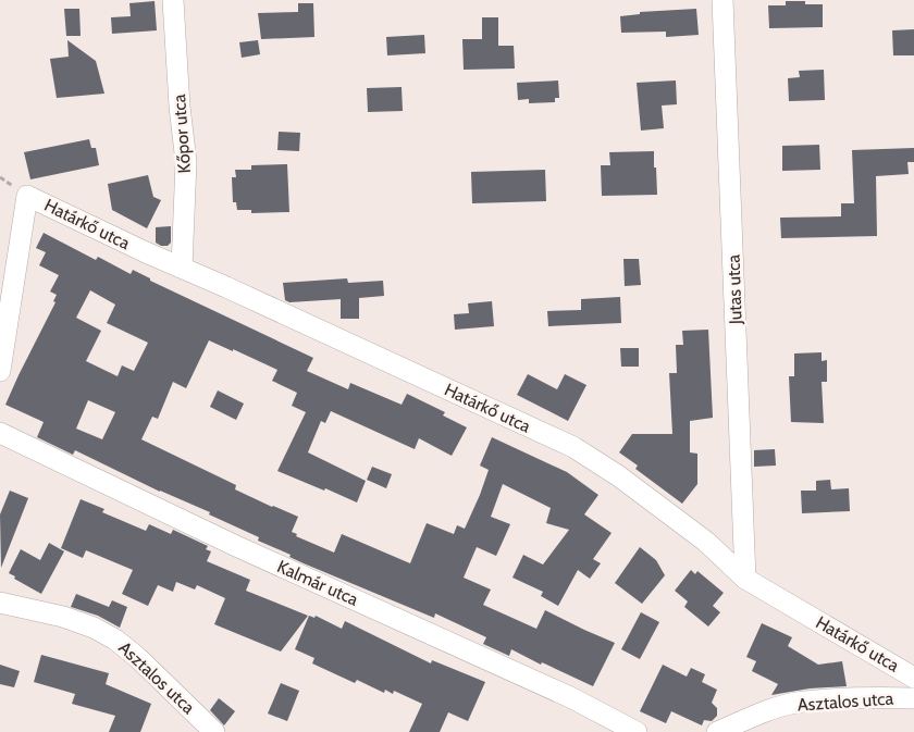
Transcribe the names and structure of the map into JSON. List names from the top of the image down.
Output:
{
  "streets": {
    "street": [
      "Kőpor utca",
      "Határkő utca",
      "Jutas utca",
      "Kalmár utca",
      "Asztalos utca"
    ]
  },
  "crossings": [
    ["Kőpor utca", "Határkő utca"],
    ["Határkő utca", "Jutas utca"]
  ]
}
